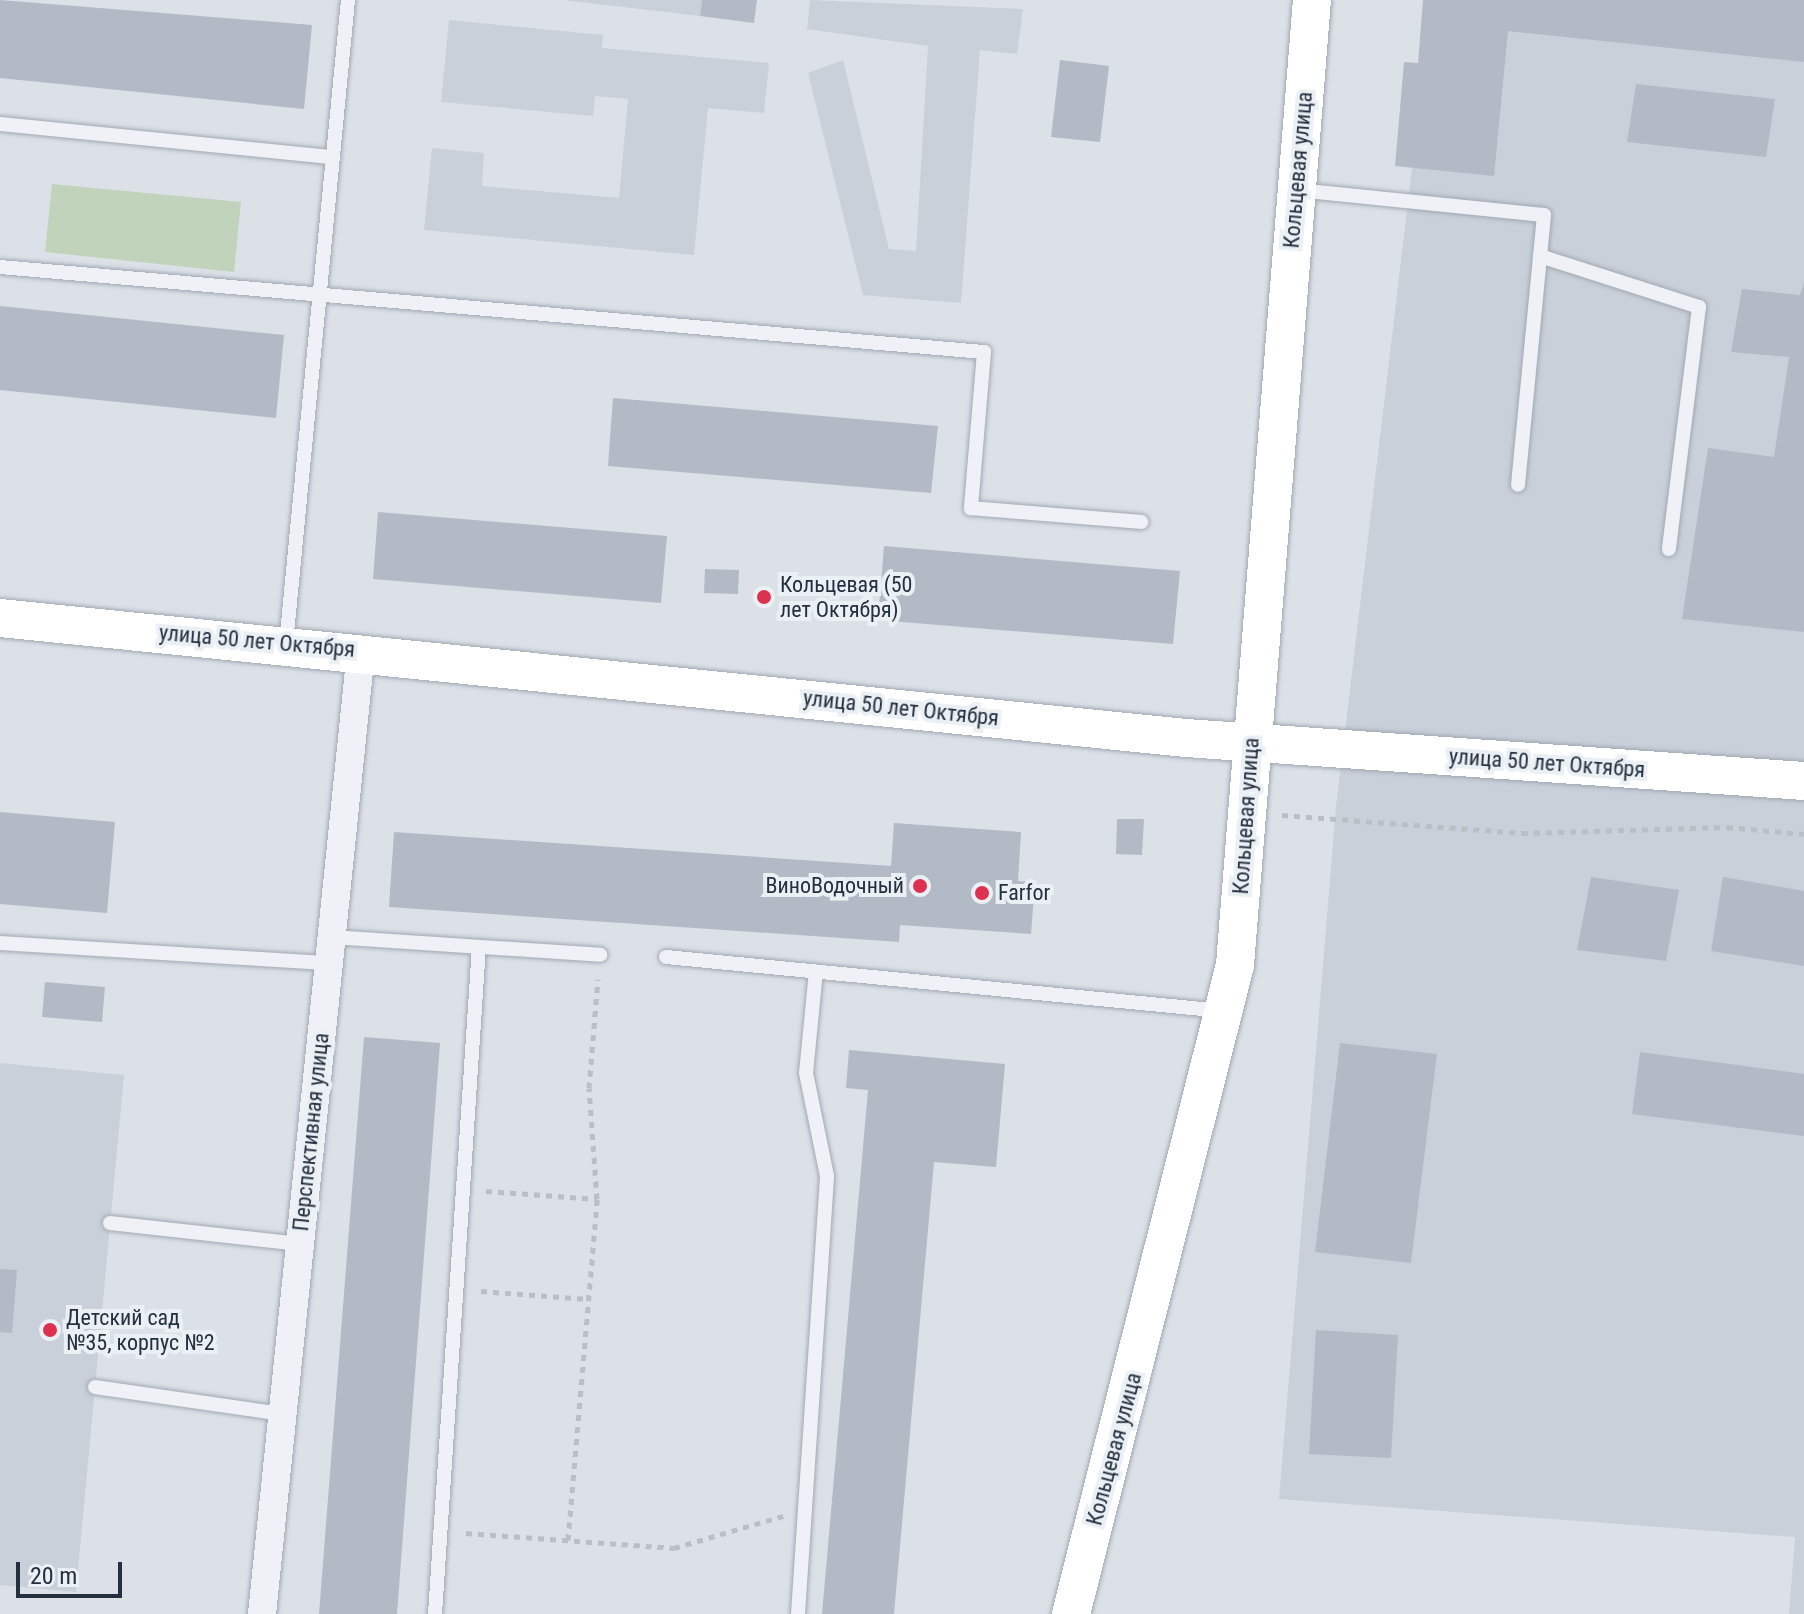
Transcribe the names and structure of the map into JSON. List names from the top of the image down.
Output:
{
  "streets": {
    "main road": ["Кольцевая улица", "улица 50 лет Октября"],
    "street": ["Перспективная улица"]
  },
  "crossings": [
    ["Кольцевая улица", "улица 50 лет Октября"],
    ["улица 50 лет Октября", "Перспективная улица"]
  ],
  "places": [
    "Кольцевая (50 лет Октября)",
    "ВиноВодочный",
    "Farfor",
    "Детский сад №35, корпус №2"
  ],
  "scale_bar": "20 m"
}
